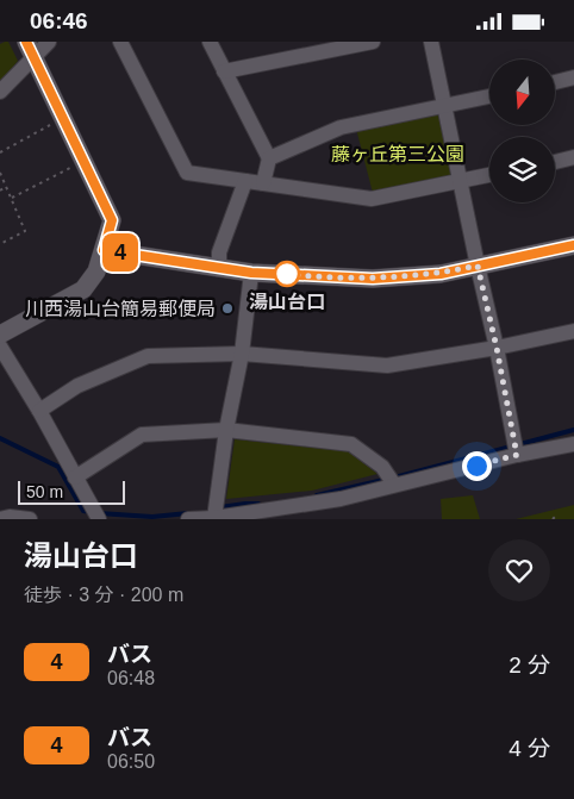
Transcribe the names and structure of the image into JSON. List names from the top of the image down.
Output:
{
  "parks": ["藤ヶ丘第三公園"],
  "places": ["湯山台口", "川西湯山台簡易郵便局"],
  "lines": ["bus line 4"],
  "scale_bar": "50 m",
  "north": "bottom",
  "page": {
    "status": "06:46",
    "on_map": "4",
    "scale": "50 m",
    "heading": ["湯山台口", "徒歩 · 3 分 · 200 m"],
    "list": [
      {
        "mark": "4",
        "name": "バス",
        "note": "06:48",
        "value": "2 分"
      },
      {
        "mark": "4",
        "name": "バス",
        "note": "06:50",
        "value": "4 分"
      }
    ]
  }
}
